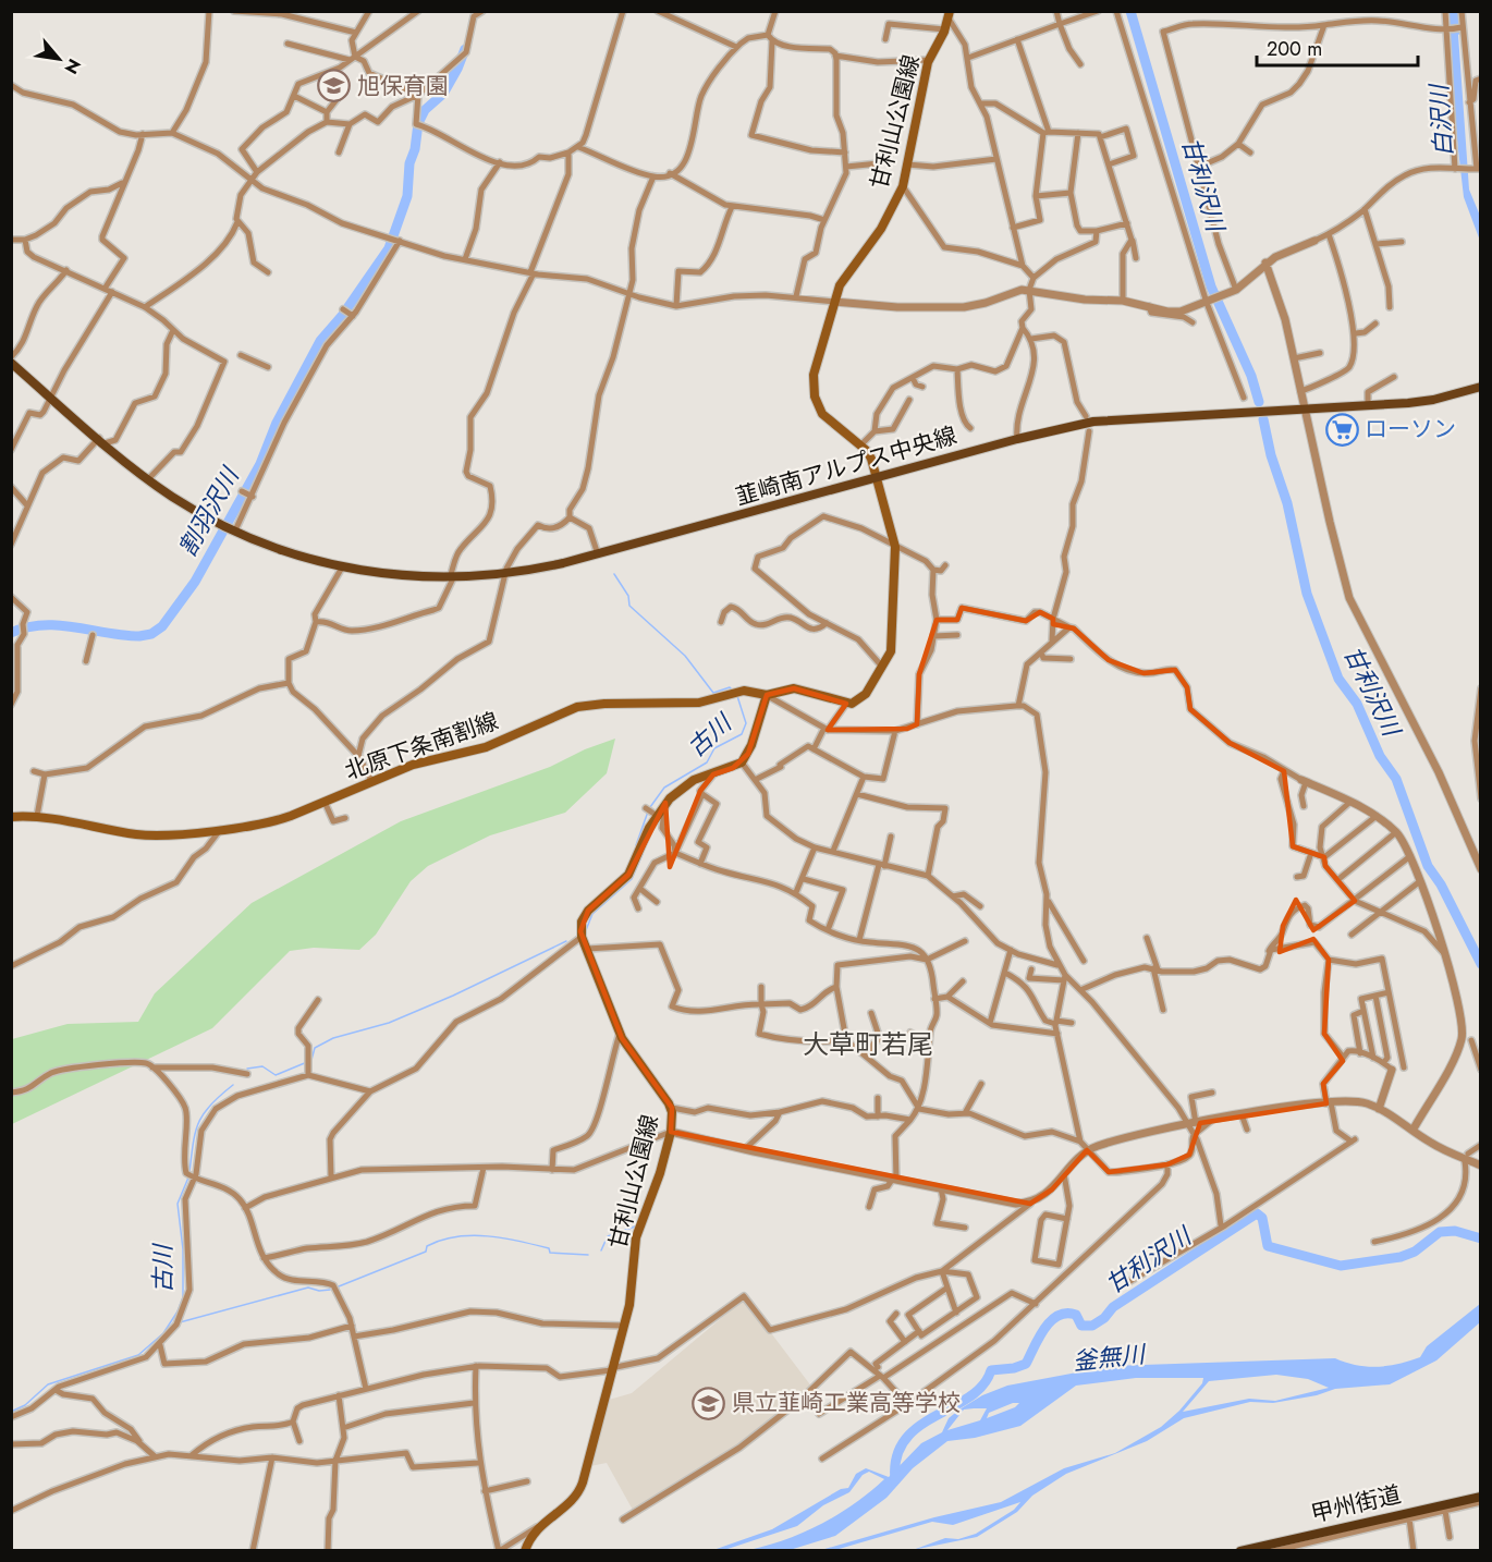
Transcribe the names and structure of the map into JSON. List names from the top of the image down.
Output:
{
  "streets": {
    "highway": ["甲州街道"],
    "main road": ["甘利山公園線", "韮崎南アルプス中央線", "北原下条南割線"]
  },
  "crossings": [
    ["甘利山公園線", "韮崎南アルプス中央線"]
  ],
  "districts": ["大草町若尾"],
  "water": [
    "白沢川",
    "甘利沢川",
    "割羽沢川",
    "古川",
    "釜無川"
  ],
  "places": {
    "school or university": ["旭保育園", "県立韮崎工業高等学校"],
    "supermarket": ["ローソン"]
  },
  "scale_bar": "200 m",
  "north": "bottom right"
}
